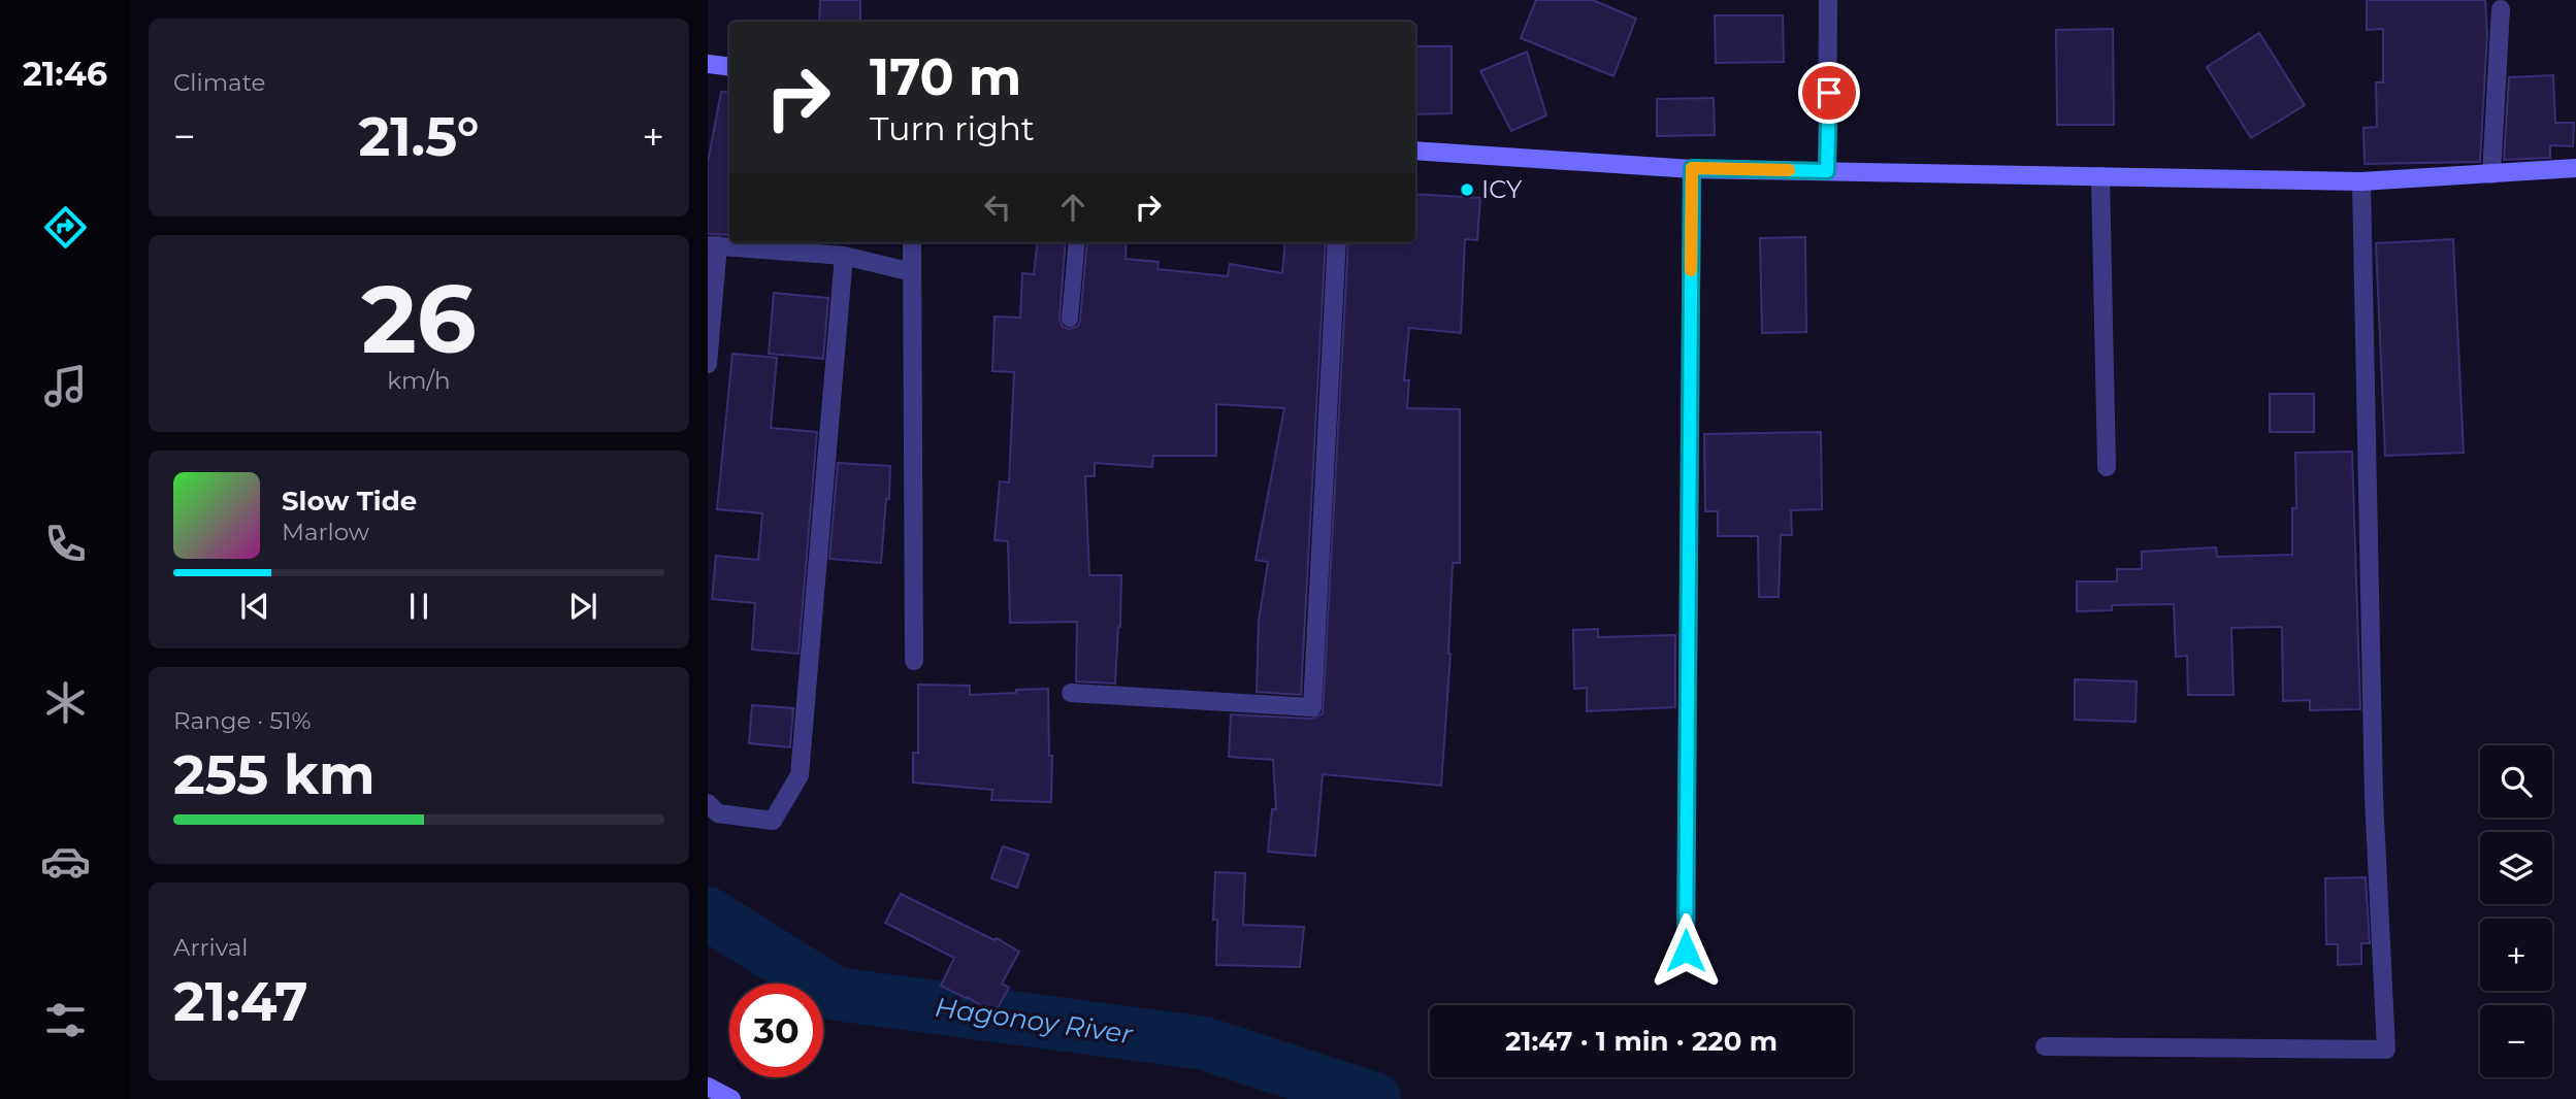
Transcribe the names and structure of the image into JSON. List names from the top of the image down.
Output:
{
  "water": ["Hagonoy River"],
  "places": ["ICY"],
  "page": {
    "tabs": "21:46",
    "tile": [
      "Climate",
      ["26", "km/h"],
      ["Range · 51%", "255 km"],
      ["Arrival", "21:47"]
    ],
    "turn": ["170 m", "Turn right"],
    "heat": ["−", "21.5°", "+"],
    "song": ["Slow Tide", "Marlow"],
    "map_buttons": ["+", "−"],
    "limit": "30",
    "trip": "21:47 · 1 min · 220 m"
  }
}
